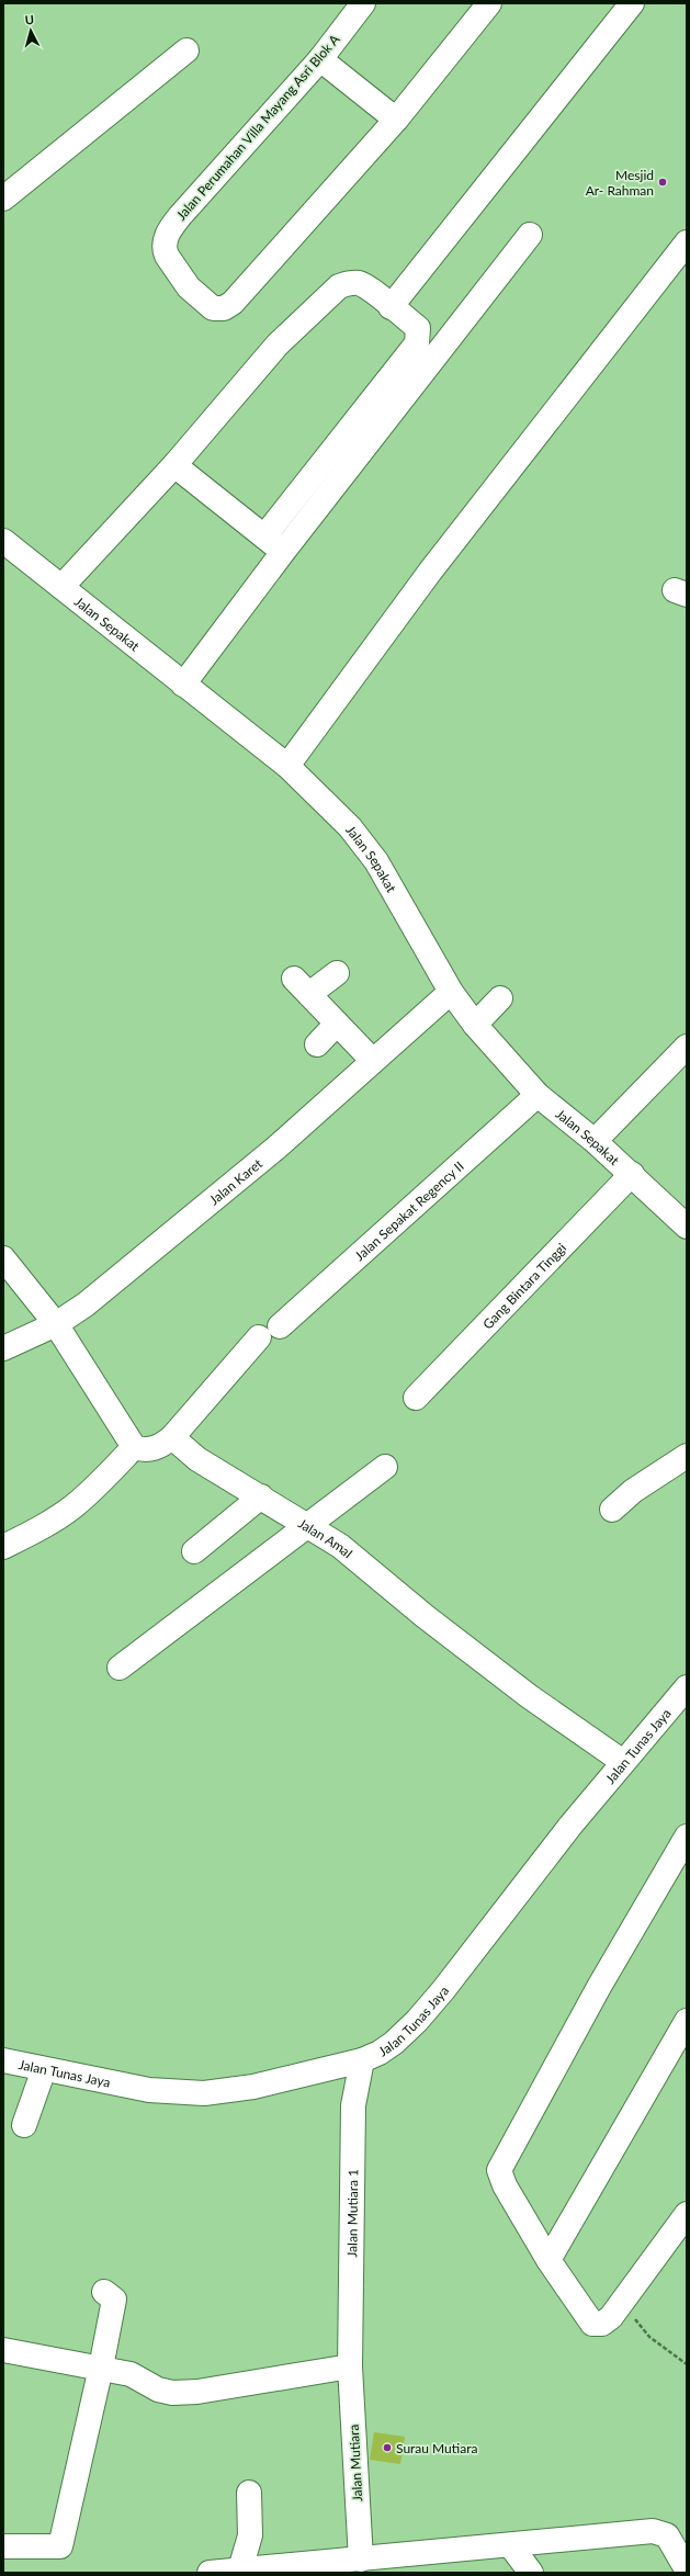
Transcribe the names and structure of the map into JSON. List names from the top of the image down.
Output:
{
  "streets": {
    "street": [
      "Jalan Perumahan Villa Mayang Asri Blok A",
      "Jalan Sepakat",
      "Jalan Karet",
      "Jalan Sepakat Regency II",
      "Gang Bintara Tinggi",
      "Jalan Amal",
      "Jalan Tunas Jaya",
      "Jalan Mutiara 1",
      "Jalan Mutiara"
    ]
  },
  "crossings": [
    ["Jalan Sepakat", "Jalan Karet"],
    ["Jalan Sepakat", "Jalan Sepakat Regency II"],
    ["Jalan Sepakat", "Gang Bintara Tinggi"],
    ["Jalan Amal", "Jalan Tunas Jaya"],
    ["Jalan Tunas Jaya", "Jalan Mutiara 1"],
    ["Jalan Mutiara 1", "Jalan Mutiara"]
  ],
  "places": ["Mesjid Ar- Rahman", "Surau Mutiara"],
  "north": "top"
}
